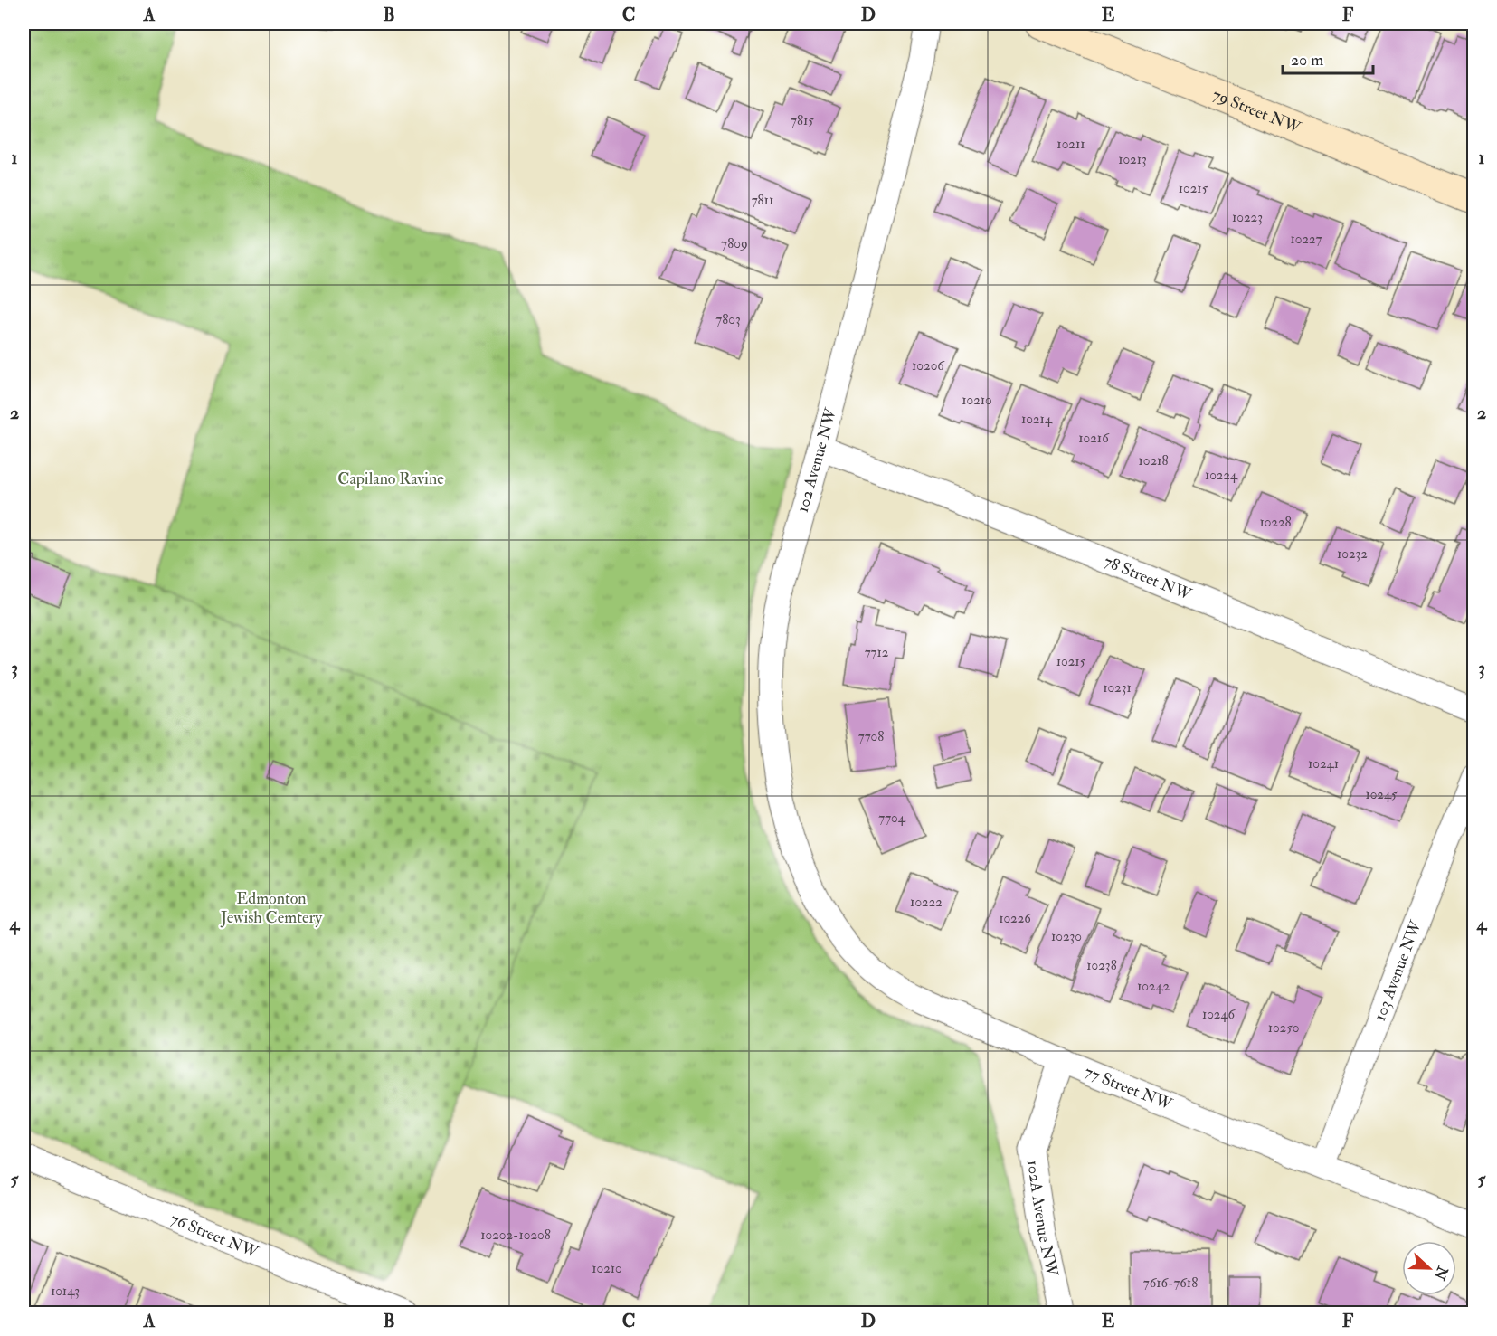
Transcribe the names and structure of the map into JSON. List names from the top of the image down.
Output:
{
  "streets": {
    "street": [
      "79 Street NW",
      "102 Avenue NW",
      "78 Street NW",
      "103 Avenue NW",
      "77 Street NW",
      "102A Avenue NW",
      "76 Street NW"
    ]
  },
  "crossings": [
    ["102 Avenue NW", "78 Street NW"],
    ["102 Avenue NW", "77 Street NW"],
    ["103 Avenue NW", "77 Street NW"],
    ["77 Street NW", "102A Avenue NW"]
  ],
  "parks": ["Capilano Ravine", "Edmonton Jewish Cemtery"],
  "house_numbers": [
    "7815",
    "10211",
    "10213",
    "10215",
    "7811",
    "10223",
    "10227",
    "7809",
    "7803",
    "10206",
    "10210",
    "10214",
    "10216",
    "10218",
    "10224",
    "10228",
    "10232",
    "7712",
    "10215",
    "10231",
    "7708",
    "10241",
    "10245",
    "7704",
    "10222",
    "10226",
    "10230",
    "10238",
    "10242",
    "10246",
    "10250",
    "10202-10208",
    "10210",
    "7616-7618",
    "10143"
  ],
  "scale_bar": "20 m",
  "north": "right",
  "grid": {
    "columns": [
      "A",
      "B",
      "C",
      "D",
      "E",
      "F"
    ],
    "rows": [
      "1",
      "2",
      "3",
      "4",
      "5"
    ]
  }
}
